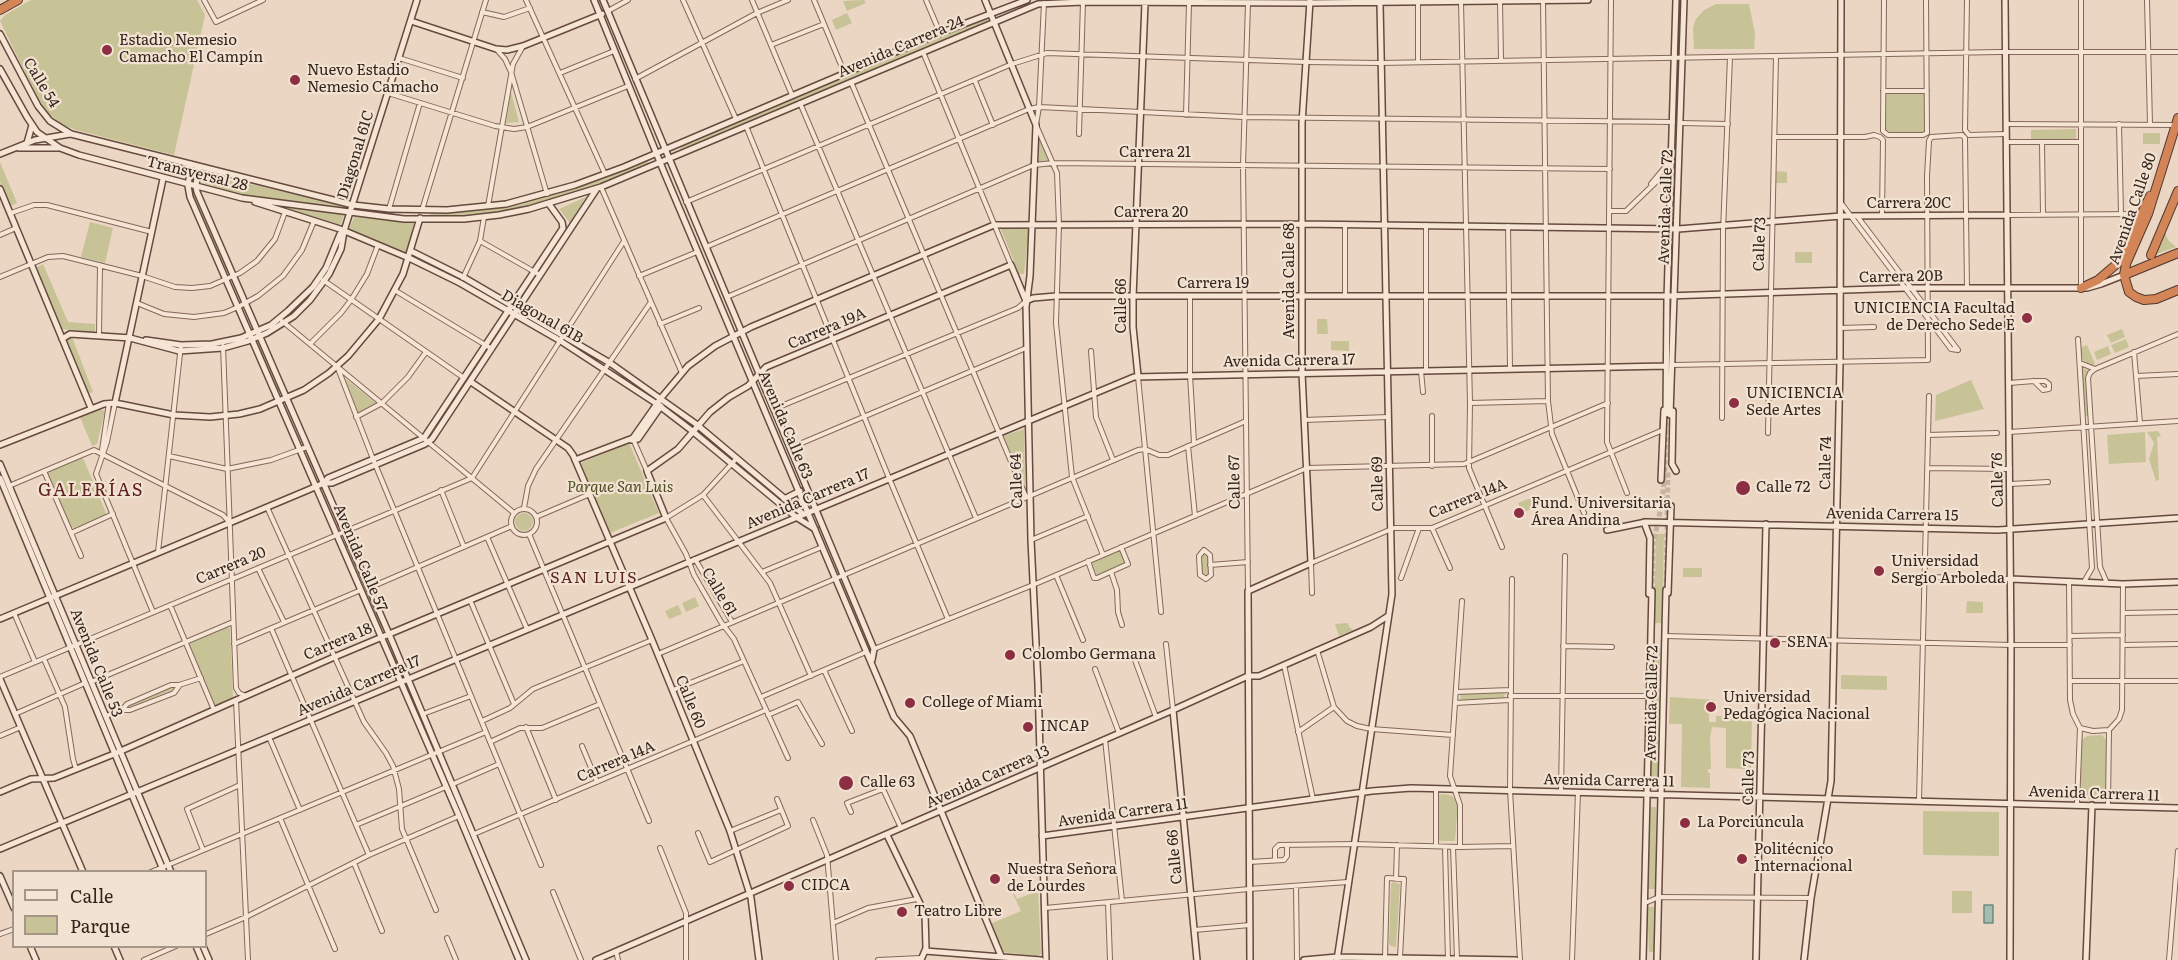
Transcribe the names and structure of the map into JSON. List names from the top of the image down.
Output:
{
  "streets": {
    "highway": ["Avenida Calle 80"],
    "main road": [
      "Avenida Carrera 24",
      "Calle 54",
      "Diagonal 61C",
      "Transversal 28",
      "Carrera 20C",
      "Avenida Calle 72",
      "Carrera 20",
      "Calle 73",
      "Carrera 20B",
      "Avenida Calle 68",
      "Carrera 19",
      "Calle 66",
      "Diagonal 61B",
      "Carrera 19A",
      "Avenida Carrera 17",
      "Avenida Calle 63",
      "Calle 74",
      "Calle 76",
      "Calle 64",
      "Calle 67",
      "Calle 69",
      "Carrera 14A",
      "Avenida Carrera 15",
      "Avenida Calle 57",
      "Calle 61",
      "Carrera 18",
      "Avenida Calle 53",
      "Calle 60",
      "Avenida Carrera 13",
      "Avenida Carrera 11"
    ],
    "street": ["Carrera 21"]
  },
  "crossings": [
    ["Avenida Carrera 24", "Diagonal 61C"],
    ["Avenida Carrera 24", "Transversal 28"],
    ["Avenida Carrera 24", "Avenida Calle 68"],
    ["Avenida Carrera 24", "Calle 66"],
    ["Avenida Carrera 24", "Avenida Calle 63"],
    ["Avenida Carrera 24", "Calle 64"],
    ["Avenida Carrera 24", "Calle 67"],
    ["Avenida Carrera 24", "Calle 69"],
    ["Calle 54", "Transversal 28"],
    ["Carrera 21", "Avenida Calle 68"],
    ["Carrera 21", "Calle 66"],
    ["Carrera 21", "Avenida Calle 63"],
    ["Carrera 21", "Calle 64"],
    ["Carrera 21", "Calle 67"],
    ["Carrera 21", "Calle 69"],
    ["Diagonal 61C", "Transversal 28"],
    ["Diagonal 61C", "Diagonal 61B"],
    ["Diagonal 61C", "Avenida Calle 57"],
    ["Transversal 28", "Diagonal 61B"],
    ["Transversal 28", "Avenida Calle 57"],
    ["Carrera 20C", "Avenida Calle 72"],
    ["Carrera 20C", "Carrera 20"],
    ["Carrera 20C", "Calle 73"],
    ["Carrera 20C", "Calle 74"],
    ["Carrera 20C", "Calle 76"],
    ["Avenida Calle 72", "Carrera 20"],
    ["Avenida Calle 72", "Carrera 20B"],
    ["Avenida Calle 72", "Carrera 19"],
    ["Avenida Calle 72", "Avenida Carrera 17"],
    ["Avenida Calle 72", "Avenida Carrera 11"],
    ["Avenida Calle 80", "Carrera 20B"],
    ["Carrera 20", "Avenida Calle 68"],
    ["Carrera 20", "Calle 66"],
    ["Carrera 20", "Diagonal 61B"],
    ["Carrera 20", "Avenida Calle 63"],
    ["Carrera 20", "Calle 64"],
    ["Carrera 20", "Calle 67"],
    ["Carrera 20", "Calle 69"],
    ["Carrera 20", "Avenida Calle 57"],
    ["Carrera 20", "Calle 61"],
    ["Carrera 20", "Avenida Calle 53"],
    ["Calle 73", "Carrera 20B"],
    ["Calle 73", "Avenida Carrera 15"],
    ["Calle 73", "Avenida Carrera 11"],
    ["Carrera 20B", "Carrera 19"],
    ["Carrera 20B", "Calle 74"],
    ["Carrera 20B", "Calle 76"],
    ["Avenida Calle 68", "Carrera 19"],
    ["Avenida Calle 68", "Avenida Carrera 17"],
    ["Avenida Calle 68", "Carrera 14A"],
    ["Carrera 19", "Calle 66"],
    ["Carrera 19", "Avenida Calle 63"],
    ["Carrera 19", "Calle 64"],
    ["Carrera 19", "Calle 67"],
    ["Carrera 19", "Calle 69"],
    ["Calle 66", "Avenida Carrera 17"],
    ["Calle 66", "Avenida Carrera 13"],
    ["Calle 66", "Avenida Carrera 11"],
    ["Diagonal 61B", "Carrera 19A"],
    ["Diagonal 61B", "Avenida Carrera 17"],
    ["Diagonal 61B", "Avenida Calle 63"],
    ["Diagonal 61B", "Carrera 18"],
    ["Carrera 19A", "Avenida Calle 63"],
    ["Carrera 19A", "Calle 61"],
    ["Avenida Carrera 17", "Avenida Calle 63"],
    ["Avenida Carrera 17", "Calle 64"],
    ["Avenida Carrera 17", "Calle 67"],
    ["Avenida Carrera 17", "Calle 69"],
    ["Avenida Carrera 17", "Avenida Calle 57"],
    ["Avenida Carrera 17", "Calle 61"],
    ["Avenida Carrera 17", "Avenida Calle 53"],
    ["Avenida Carrera 17", "Calle 60"],
    ["Avenida Calle 63", "Avenida Carrera 13"],
    ["Calle 74", "Avenida Carrera 15"],
    ["Calle 74", "Avenida Carrera 11"],
    ["Calle 76", "Avenida Carrera 15"],
    ["Calle 76", "Avenida Carrera 11"],
    ["Calle 64", "Avenida Carrera 13"],
    ["Calle 64", "Avenida Carrera 11"],
    ["Calle 67", "Carrera 14A"],
    ["Calle 67", "Avenida Carrera 13"],
    ["Calle 67", "Avenida Carrera 11"],
    ["Calle 69", "Carrera 14A"],
    ["Calle 69", "Avenida Carrera 13"],
    ["Calle 69", "Avenida Carrera 11"],
    ["Carrera 14A", "Avenida Calle 57"],
    ["Carrera 14A", "Calle 61"],
    ["Carrera 14A", "Calle 60"],
    ["Avenida Calle 57", "Carrera 18"],
    ["Calle 61", "Carrera 18"],
    ["Carrera 18", "Avenida Calle 53"],
    ["Carrera 18", "Calle 60"],
    ["Calle 60", "Avenida Carrera 13"]
  ],
  "districts": ["GALERÍAS", "SAN LUIS"],
  "parks": ["Parque San Luis"],
  "places": [
    "Estadio Nemesio Camacho El Campín",
    "Nuevo Estadio Nemesio Camacho",
    "UNICIENCIA Facultad de Derecho Sede E",
    "UNICIENCIA Sede Artes",
    "Calle 72",
    "Fund. Universitaria Área Andina",
    "Universidad Sergio Arboleda",
    "SENA",
    "Colombo Germana",
    "College of Miami",
    "Universidad Pedagógica Nacional",
    "INCAP",
    "Calle 63",
    "La Porciúncula",
    "Politécnico Internacional",
    "Nuestra Señora de Lourdes",
    "CIDCA",
    "Teatro Libre"
  ],
  "legend": ["Calle", "Parque"]
}
